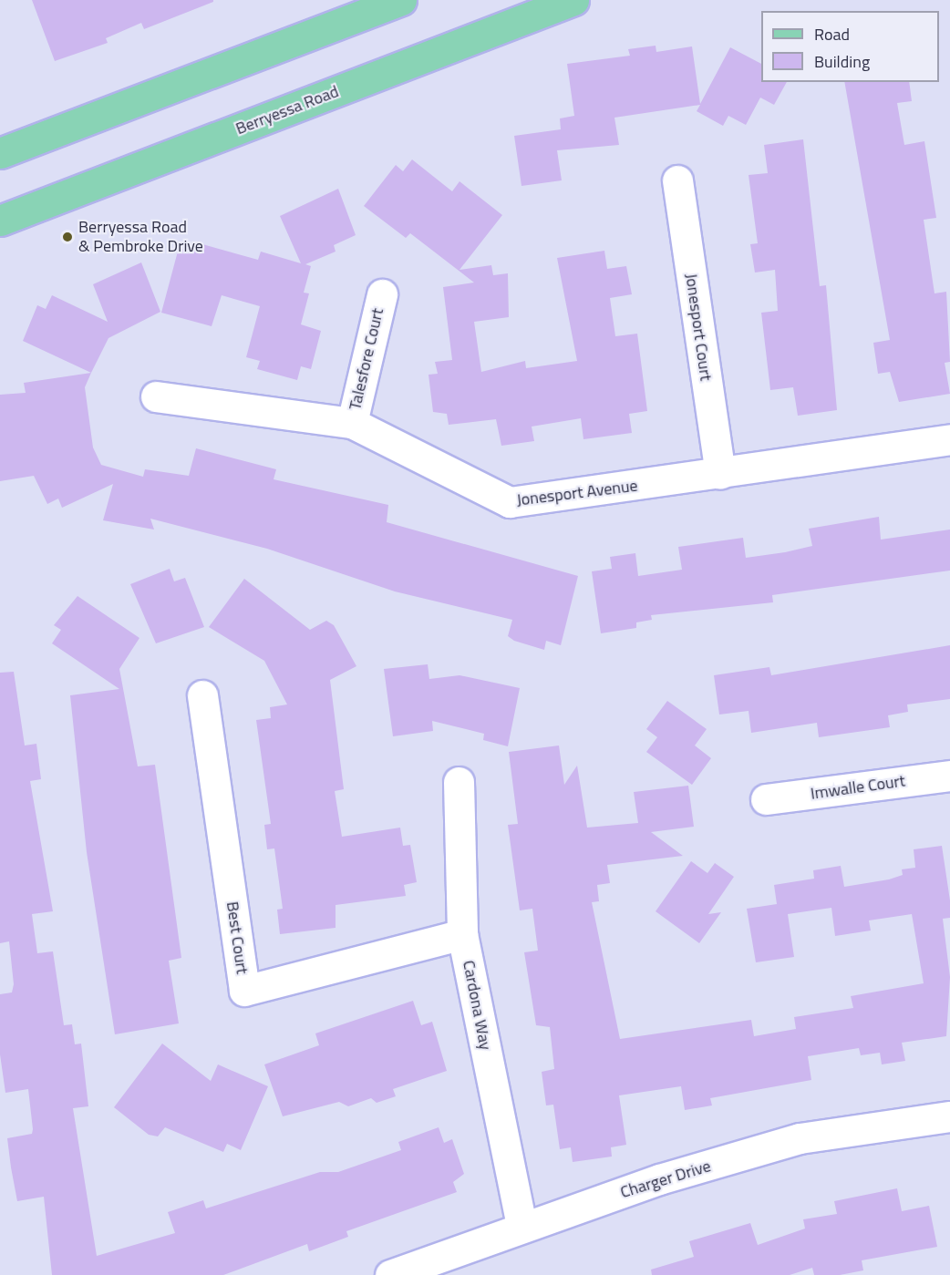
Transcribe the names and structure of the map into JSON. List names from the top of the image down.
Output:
{
  "streets": {
    "main road": ["Berryessa Road"],
    "street": [
      "Jonesport Court",
      "Talesfore Court",
      "Jonesport Avenue",
      "Imwalle Court",
      "Best Court",
      "Cardona Way",
      "Charger Drive"
    ]
  },
  "crossings": [
    ["Jonesport Court", "Jonesport Avenue"],
    ["Talesfore Court", "Jonesport Avenue"],
    ["Best Court", "Cardona Way"],
    ["Cardona Way", "Charger Drive"]
  ],
  "places": ["Berryessa Road & Pembroke Drive"],
  "legend": ["Road", "Building"]
}
